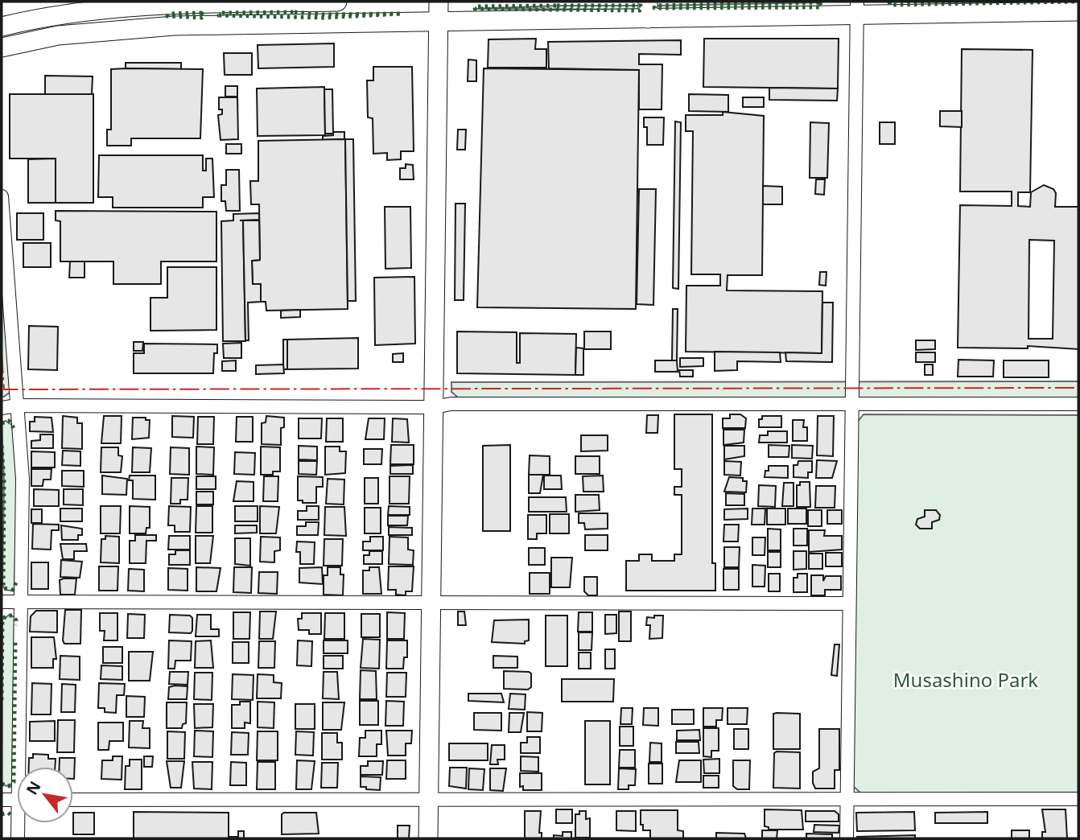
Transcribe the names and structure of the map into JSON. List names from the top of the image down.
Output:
{
  "parks": ["Musashino Park"],
  "north": "top left"
}
